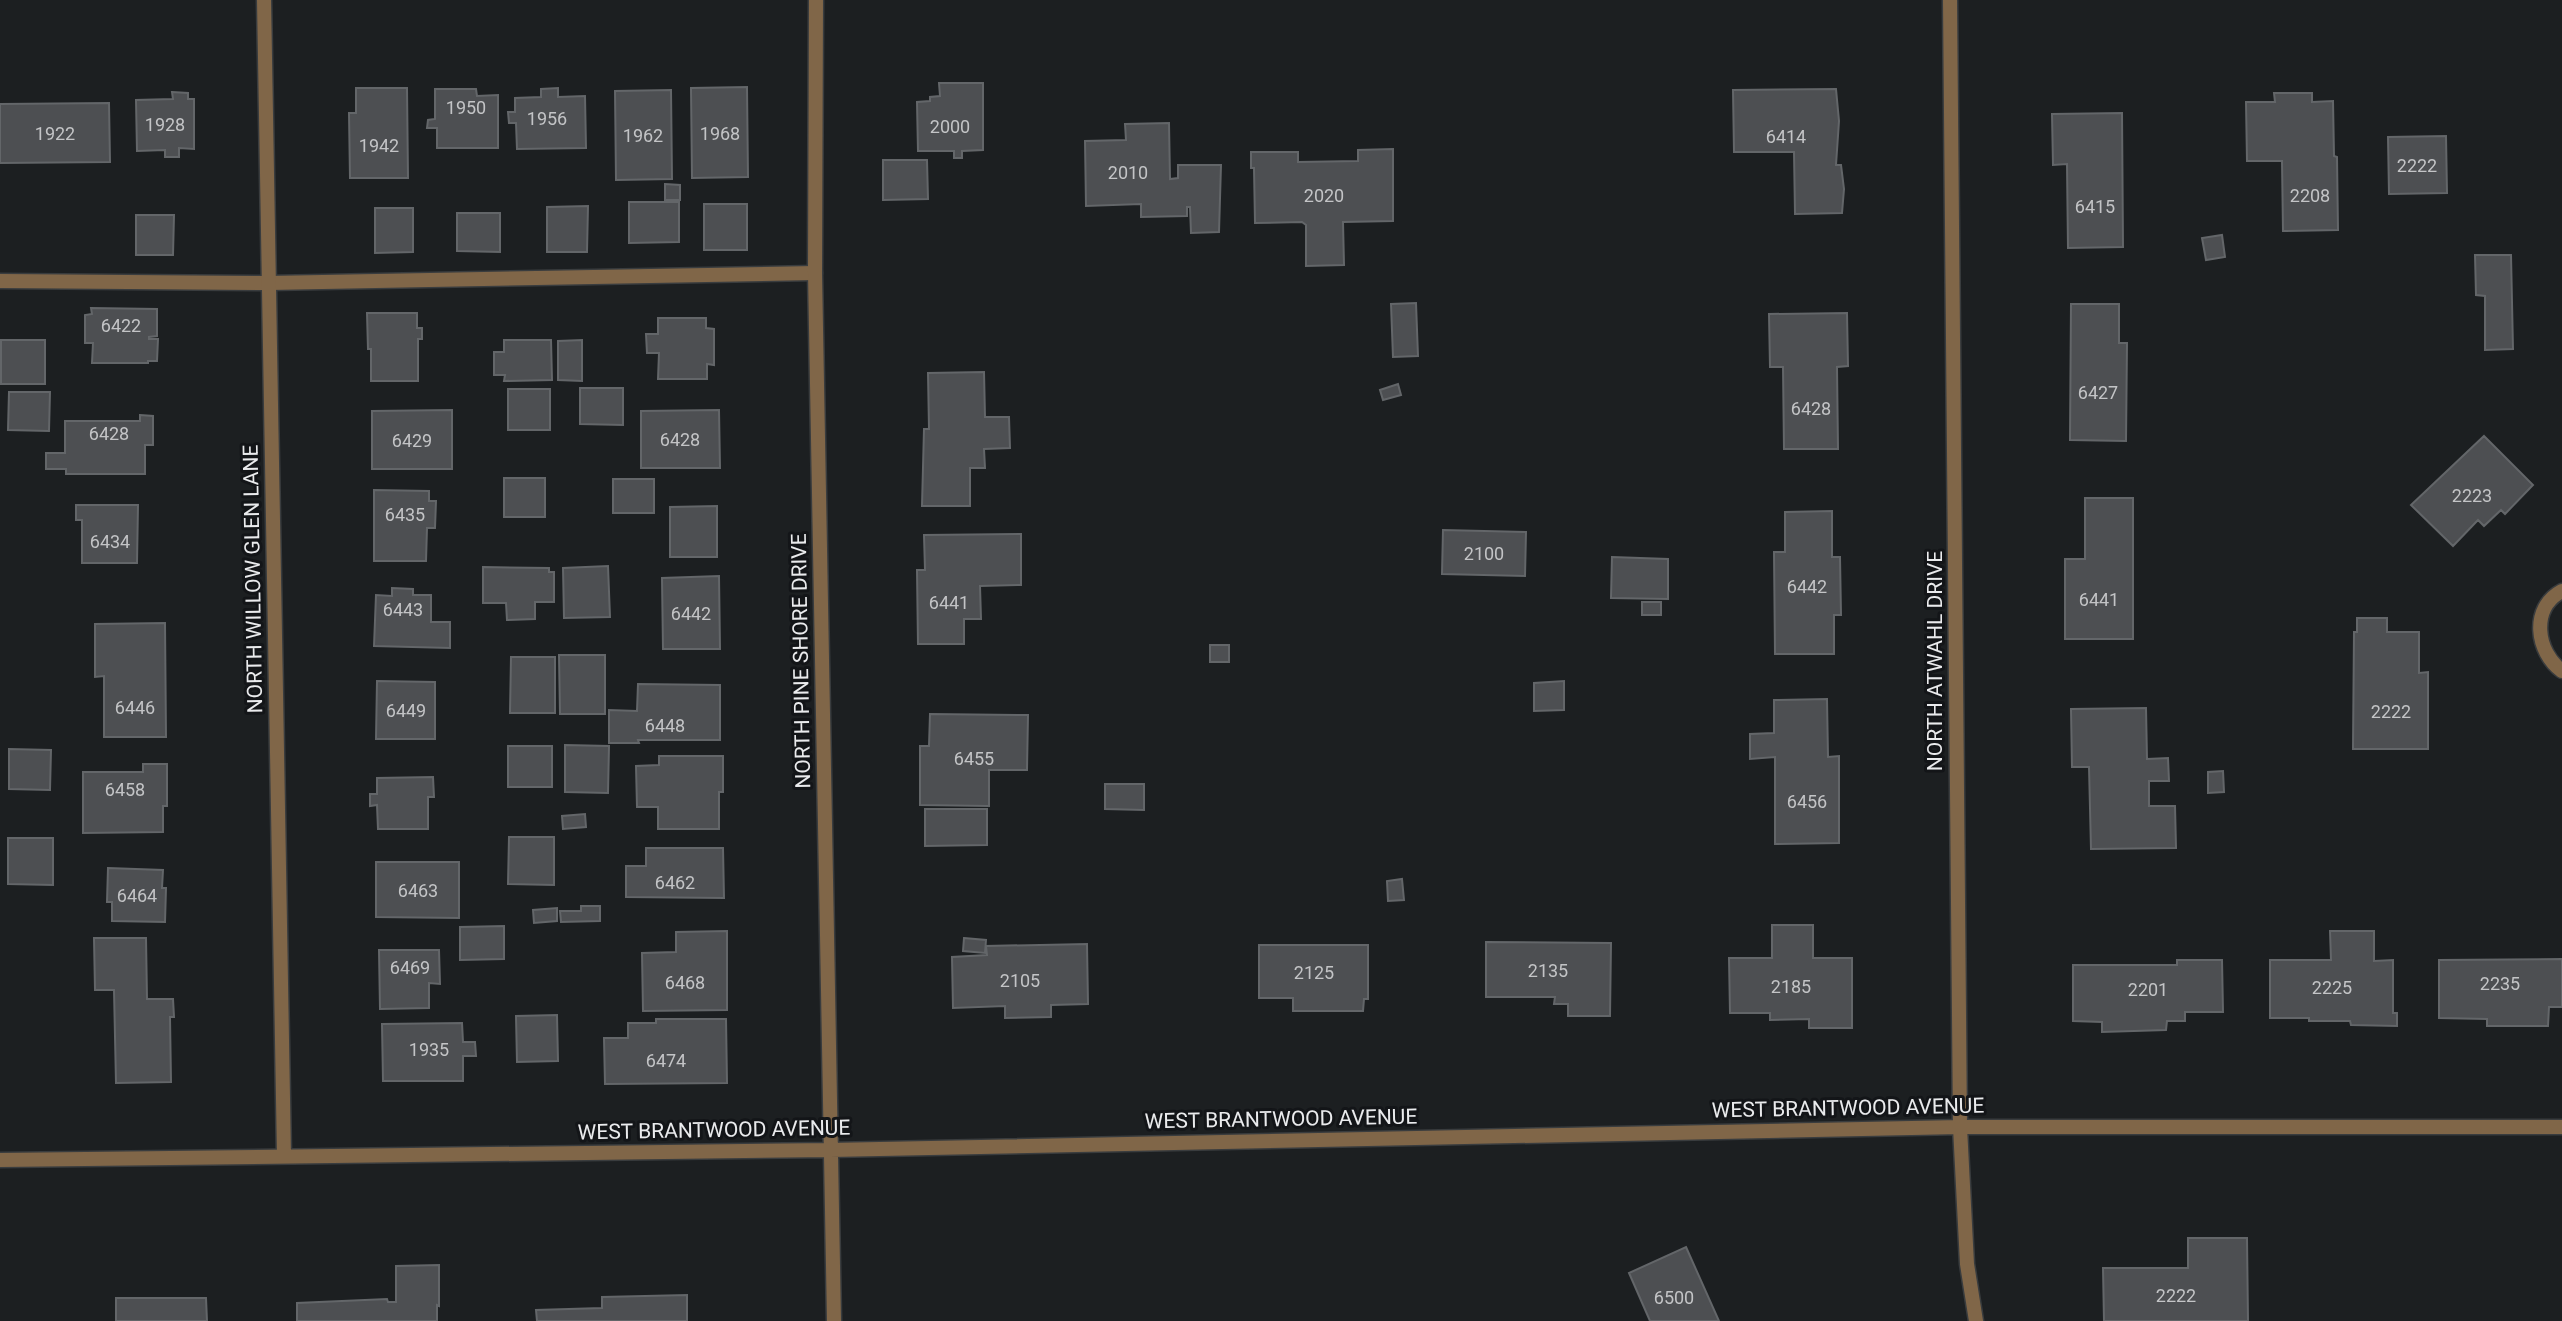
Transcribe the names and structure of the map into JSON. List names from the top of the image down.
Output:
{
  "streets": {
    "street": [
      "NORTH WILLOW GLEN LANE",
      "NORTH PINE SHORE DRIVE",
      "NORTH ATWAHL DRIVE",
      "WEST BRANTWOOD AVENUE"
    ]
  },
  "crossings": [
    ["NORTH WILLOW GLEN LANE", "WEST BRANTWOOD AVENUE"],
    ["NORTH PINE SHORE DRIVE", "WEST BRANTWOOD AVENUE"],
    ["NORTH ATWAHL DRIVE", "WEST BRANTWOOD AVENUE"]
  ],
  "house_numbers": [
    "1950",
    "1956",
    "1928",
    "2000",
    "1922",
    "1968",
    "1962",
    "6414",
    "1942",
    "2222",
    "2010",
    "2020",
    "2208",
    "6415",
    "6422",
    "6427",
    "6428",
    "6428",
    "6428",
    "6429",
    "2223",
    "6435",
    "6434",
    "2100",
    "6442",
    "6441",
    "6441",
    "6443",
    "6442",
    "6446",
    "6449",
    "2222",
    "6448",
    "6455",
    "6458",
    "6456",
    "6462",
    "6463",
    "6464",
    "6469",
    "2135",
    "2125",
    "2105",
    "6468",
    "2235",
    "2185",
    "2225",
    "2201",
    "1935",
    "6474",
    "2222",
    "6500"
  ]
}
